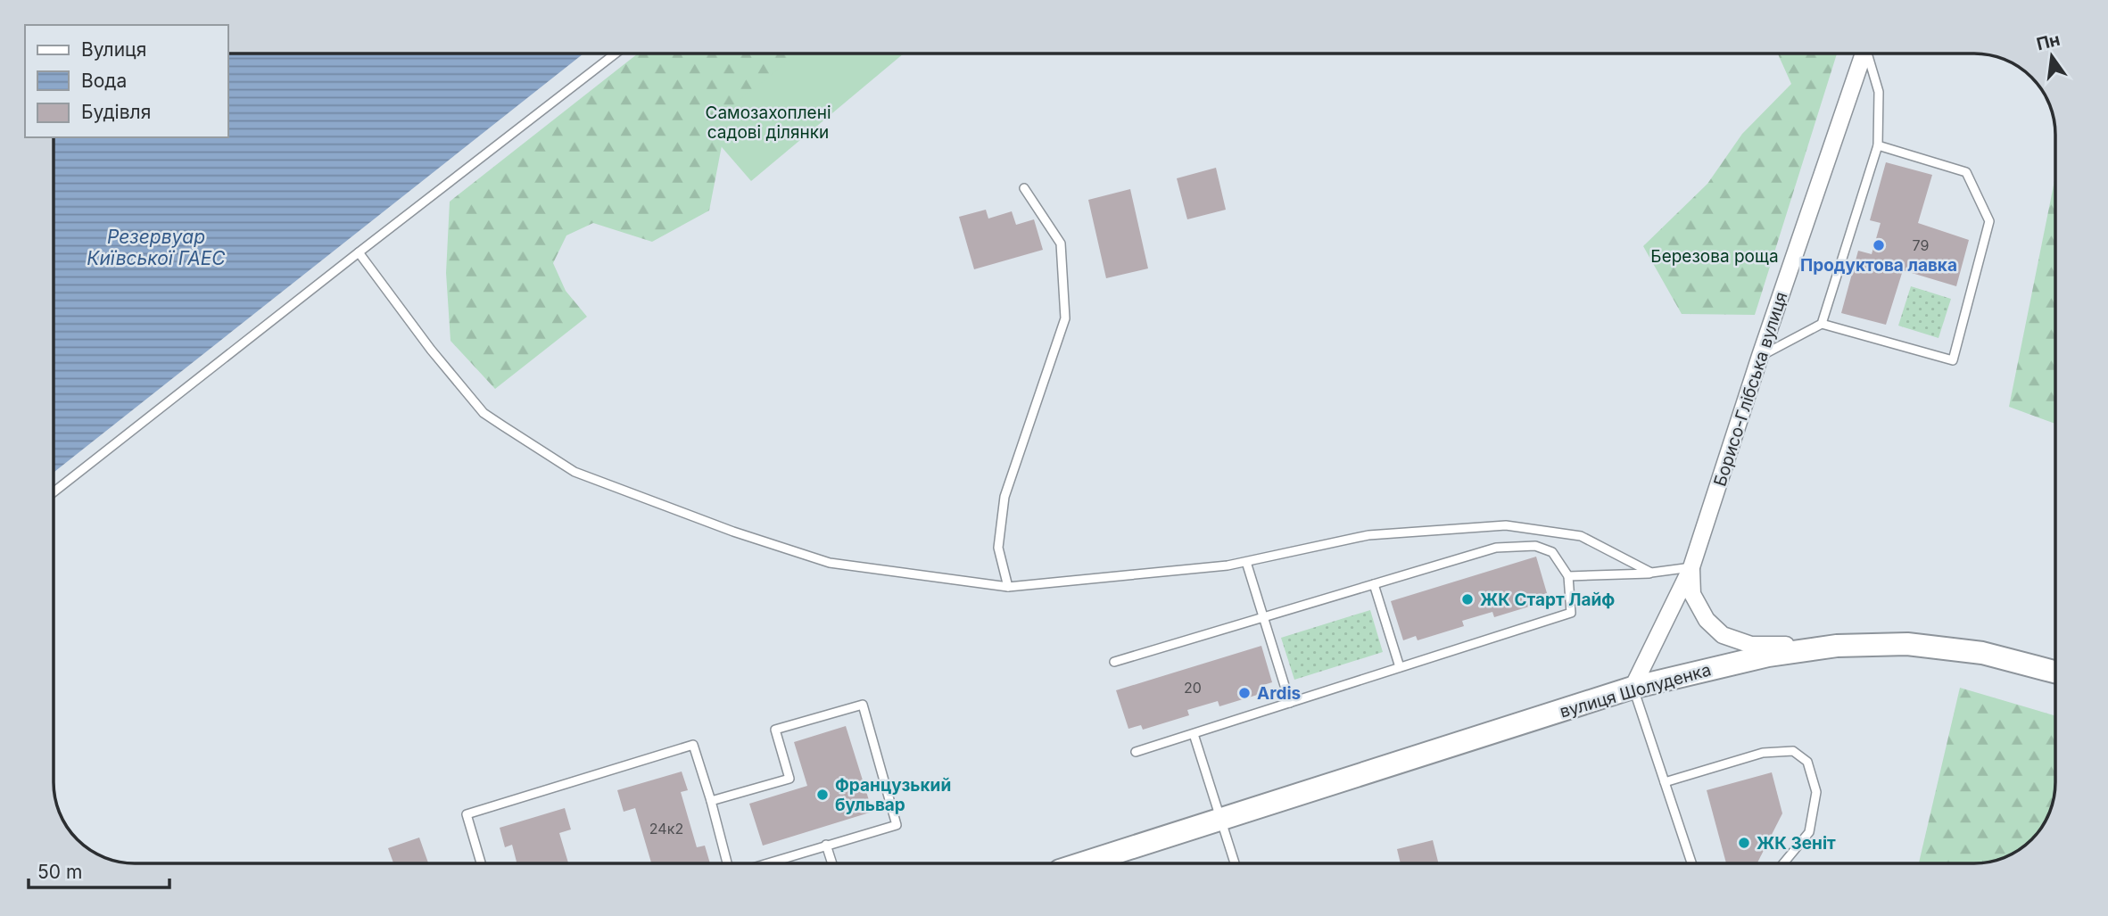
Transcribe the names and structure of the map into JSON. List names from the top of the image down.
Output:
{
  "streets": {
    "main road": ["вулиця Шолуденка"],
    "street": ["Борисо-Глібська вулиця"]
  },
  "crossings": [
    ["Борисо-Глібська вулиця", "вулиця Шолуденка"]
  ],
  "water": ["Резервуар Київської ГАЕС"],
  "parks": ["Самозахоплені садові ділянки", "Березова роща"],
  "places": [
    "Продуктова лавка",
    "ЖК Старт Лайф",
    "Ardis",
    "Французький бульвар",
    "ЖК Зеніт"
  ],
  "house_numbers": ["79", "20", "24к2"],
  "legend": ["Вулиця", "Вода", "Будівля"],
  "scale_bar": "50 m",
  "north": "top"
}
